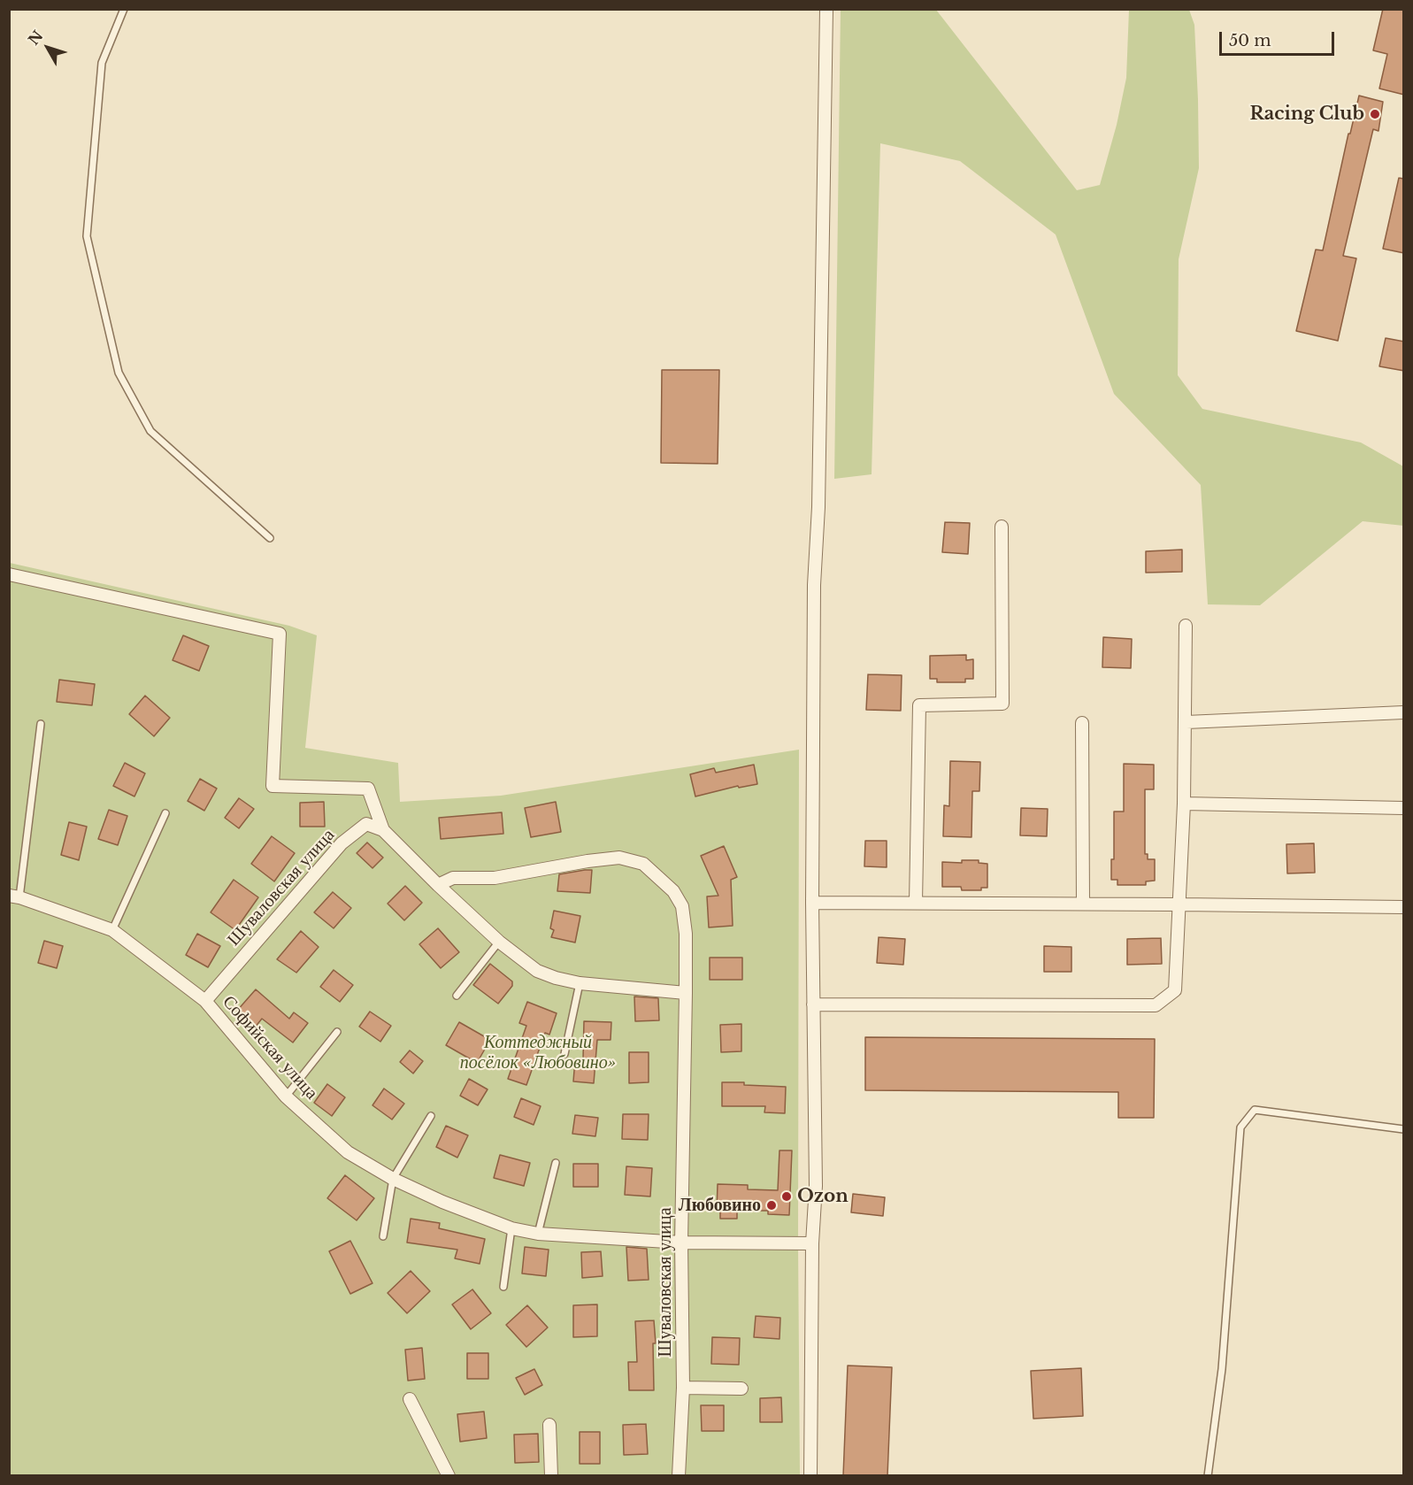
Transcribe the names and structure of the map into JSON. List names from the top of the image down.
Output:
{
  "streets": {
    "street": ["Шуваловская улица", "Софийская улица"]
  },
  "crossings": [
    ["Шуваловская улица", "Софийская улица"]
  ],
  "parks": ["Коттеджный посёлок «Любовино»"],
  "places": ["Racing Club", "Ozon", "Любовино"],
  "scale_bar": "50 m",
  "north": "top left"
}
